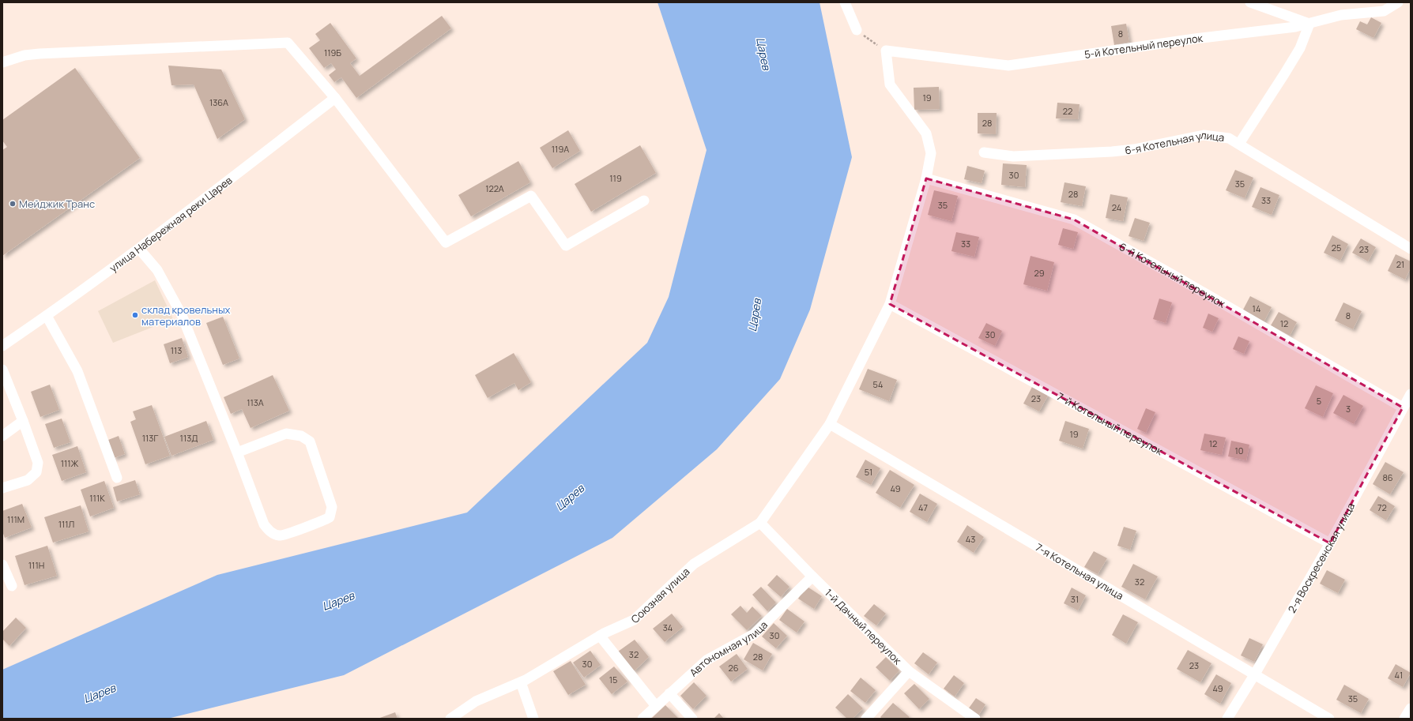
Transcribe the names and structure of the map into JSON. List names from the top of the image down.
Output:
{
  "streets": {
    "street": [
      "5-й Котельный переулок",
      "6-я Котельная улица",
      "улица Набережная реки Царев",
      "6-й Котельный переулок",
      "7-й Котельный переулок",
      "2-я Воскресенская улица",
      "7-я Котельная улица",
      "Союзная улица",
      "1-й Дачный переулок",
      "Автономная улица"
    ]
  },
  "crossings": [
    ["5-й Котельный переулок", "Союзная улица"],
    ["6-й Котельный переулок", "2-я Воскресенская улица"],
    ["6-й Котельный переулок", "Союзная улица"],
    ["7-й Котельный переулок", "2-я Воскресенская улица"],
    ["7-й Котельный переулок", "Союзная улица"],
    ["2-я Воскресенская улица", "7-я Котельная улица"],
    ["7-я Котельная улица", "Союзная улица"],
    ["Союзная улица", "1-й Дачный переулок"],
    ["1-й Дачный переулок", "Автономная улица"]
  ],
  "water": ["Царев"],
  "places": ["Мейджик Транс", "склад кровельных материалов"],
  "house_numbers": [
    "8",
    "119Б",
    "19",
    "136А",
    "22",
    "28",
    "119А",
    "30",
    "119",
    "35",
    "122А",
    "28",
    "33",
    "35",
    "24",
    "33",
    "25",
    "23",
    "21",
    "29",
    "14",
    "8",
    "12",
    "30",
    "113",
    "54",
    "23",
    "5",
    "113А",
    "3",
    "19",
    "113Г",
    "113Д",
    "12",
    "10",
    "111Ж",
    "51",
    "86",
    "49",
    "111К",
    "47",
    "72",
    "111М",
    "111Л",
    "43",
    "111Н",
    "32",
    "31",
    "34",
    "30",
    "32",
    "28",
    "30",
    "23",
    "26",
    "41",
    "15",
    "49",
    "35"
  ]
}
